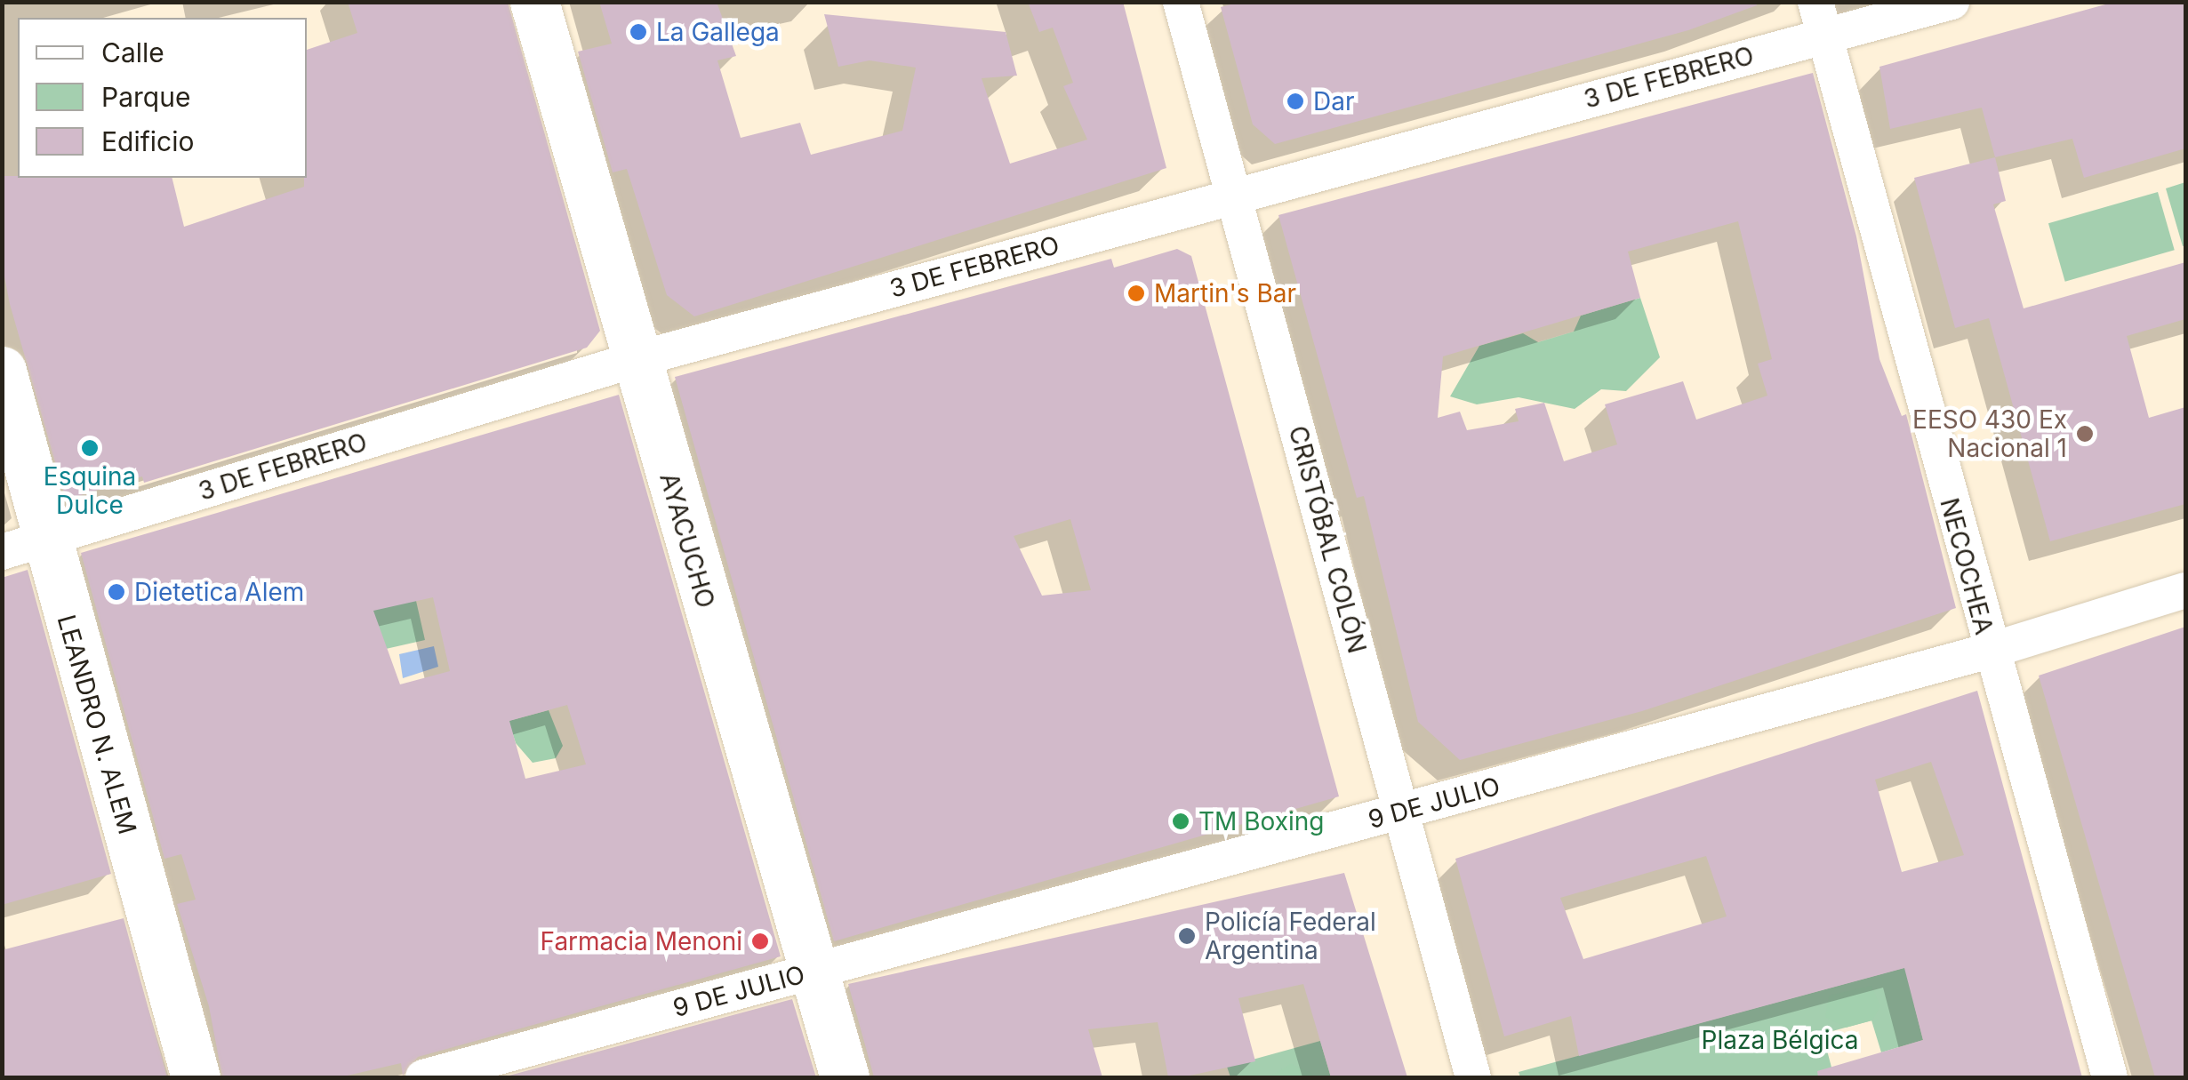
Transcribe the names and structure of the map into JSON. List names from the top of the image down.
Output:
{
  "streets": {
    "main road": ["AYACUCHO", "LEANDRO N. ALEM"],
    "street": [
      "3 DE FEBRERO",
      "CRISTÓBAL COLÓN",
      "NECOCHEA",
      "9 DE JULIO"
    ]
  },
  "crossings": [
    ["3 DE FEBRERO", "CRISTÓBAL COLÓN"],
    ["3 DE FEBRERO", "AYACUCHO"],
    ["3 DE FEBRERO", "NECOCHEA"],
    ["3 DE FEBRERO", "LEANDRO N. ALEM"],
    ["CRISTÓBAL COLÓN", "9 DE JULIO"],
    ["AYACUCHO", "9 DE JULIO"],
    ["NECOCHEA", "9 DE JULIO"]
  ],
  "parks": ["Plaza Bélgica"],
  "places": [
    "La Gallega",
    "Dar",
    "Martin's Bar",
    "EESO 430 Ex Nacional 1",
    "Esquina Dulce",
    "Dietetica Alem",
    "TM Boxing",
    "Policía Federal Argentina",
    "Farmacia Menoni"
  ],
  "legend": ["Calle", "Parque", "Edificio"]
}
